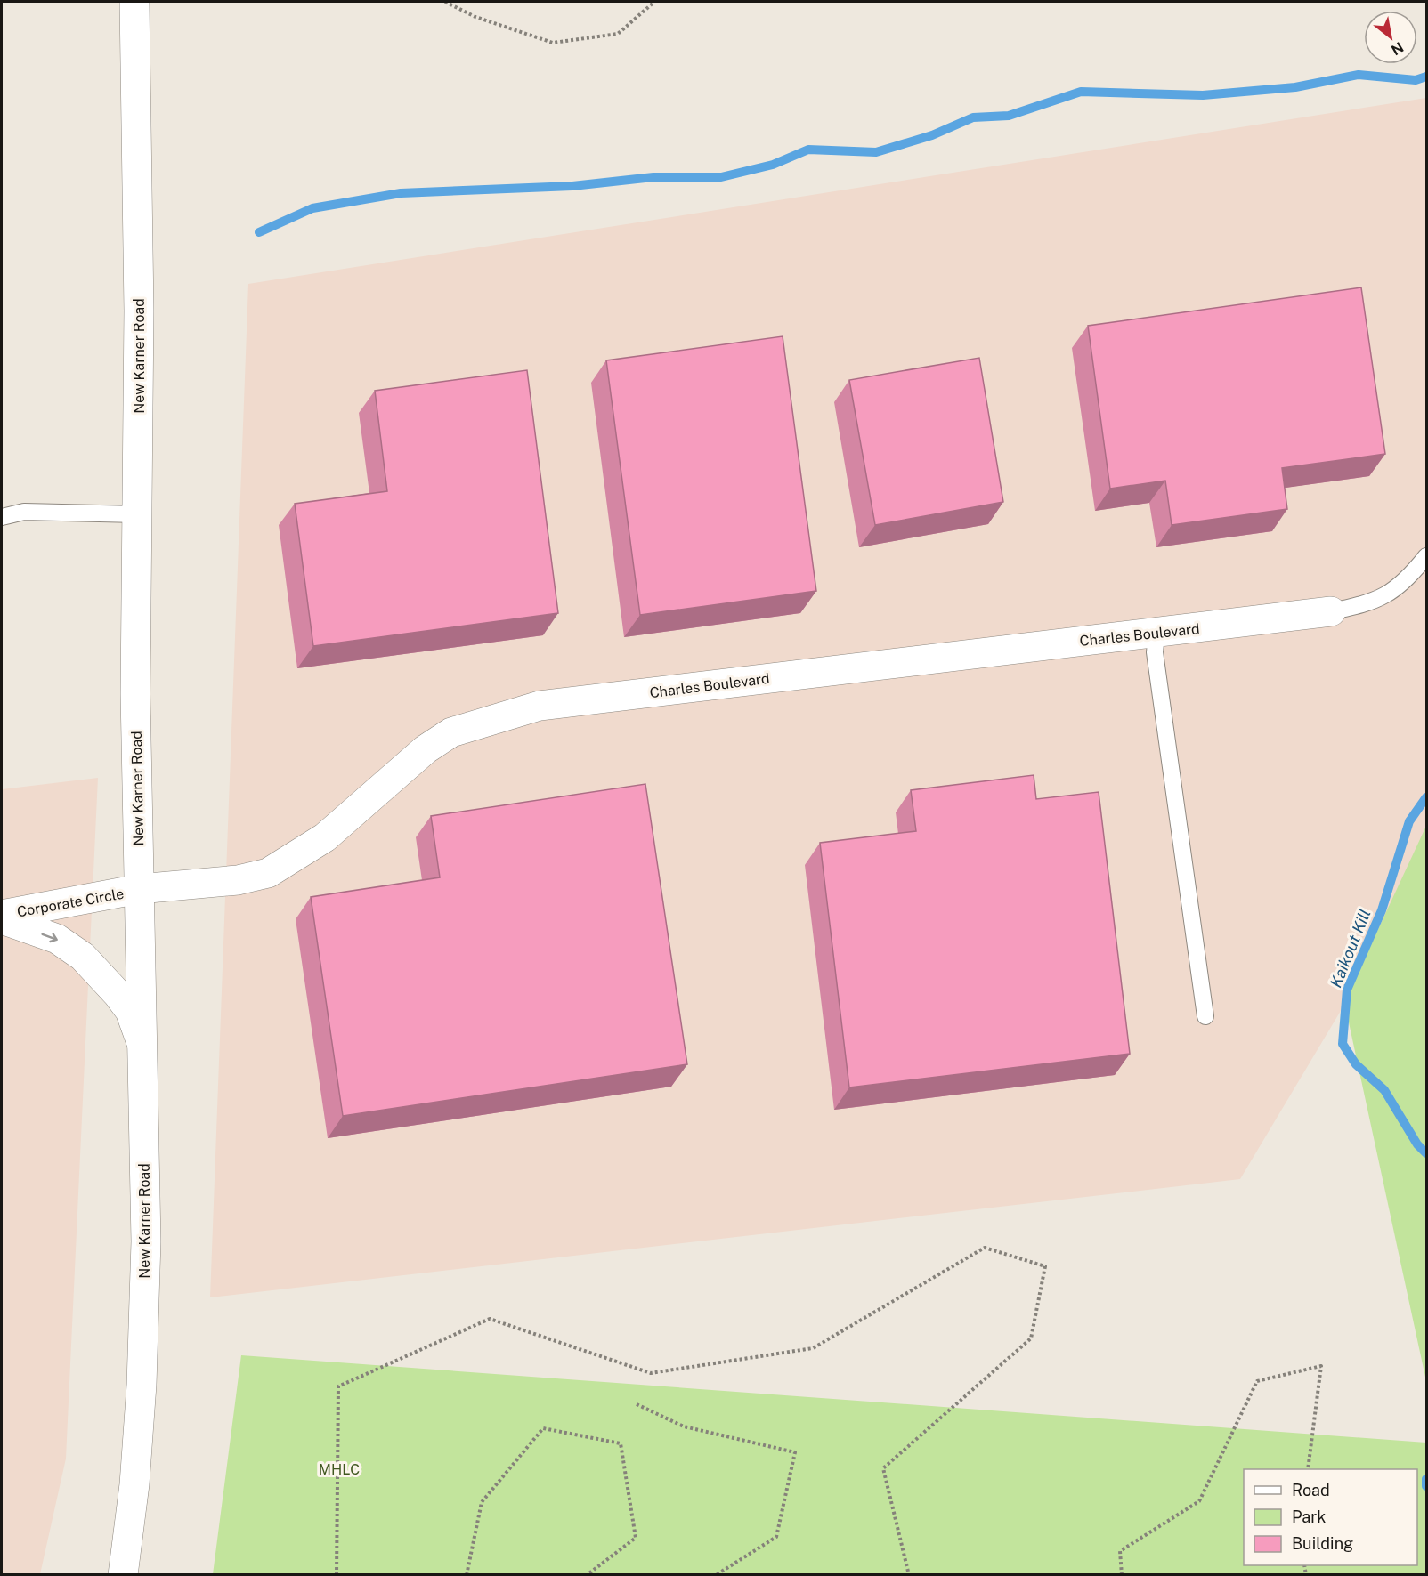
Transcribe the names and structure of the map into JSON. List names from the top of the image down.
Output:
{
  "streets": {
    "street": ["New Karner Road", "Charles Boulevard", "Corporate Circle"]
  },
  "crossings": [
    ["New Karner Road", "Charles Boulevard"],
    ["New Karner Road", "Corporate Circle"],
    ["Charles Boulevard", "Corporate Circle"]
  ],
  "one_way": ["Corporate Circle"],
  "water": ["Kaikout Kill"],
  "parks": ["MHLC"],
  "legend": ["Road", "Park", "Building"],
  "north": "bottom right"
}
